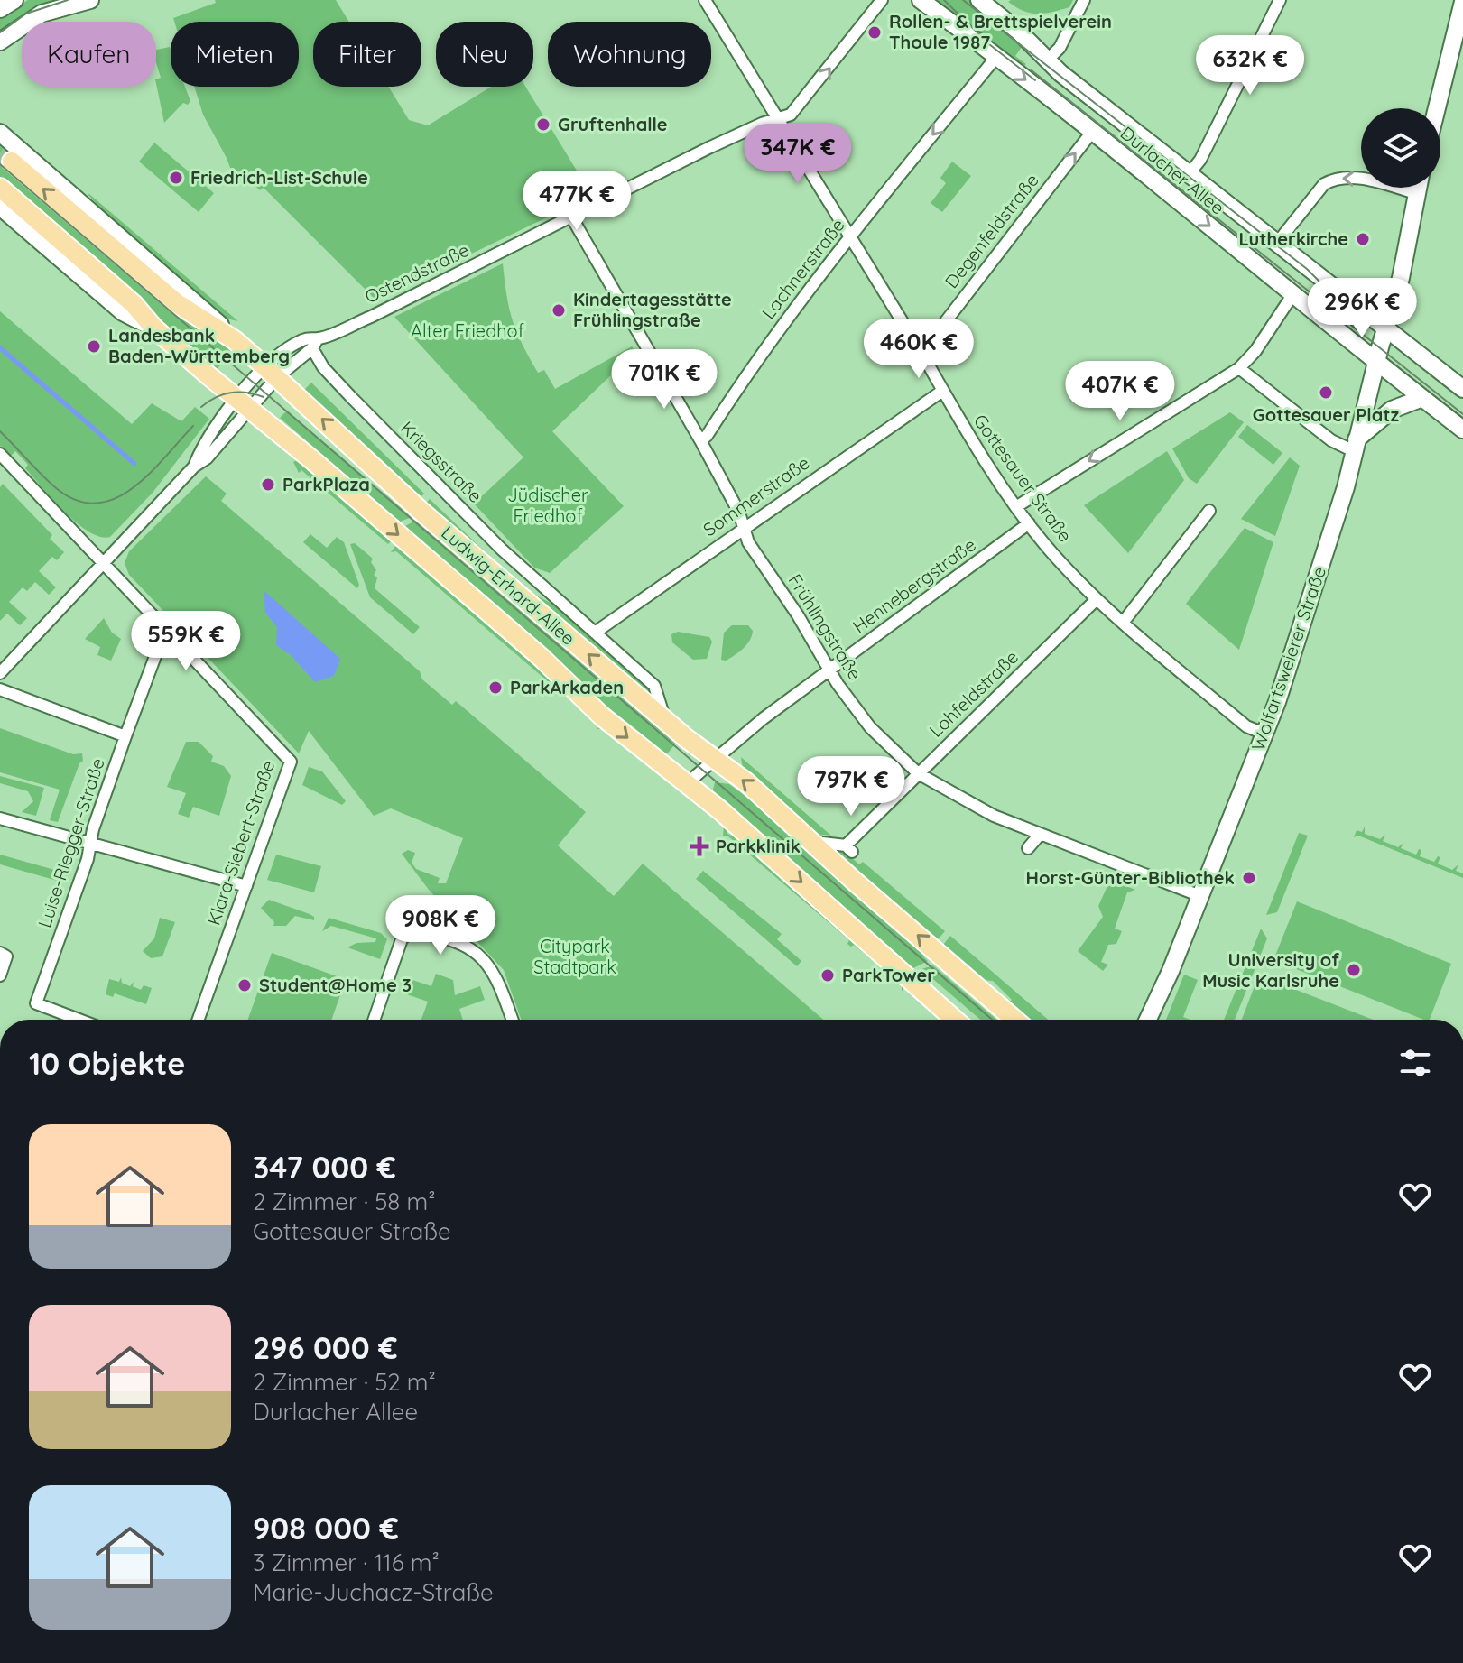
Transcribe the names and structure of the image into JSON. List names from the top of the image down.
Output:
{
  "streets": {
    "main road": ["Durlacher Allee", "Ludwig-Erhard-Allee", "Wolfartsweierer Straße"],
    "street": [
      "Degenfeldstraße",
      "Lachnerstraße",
      "Ostendstraße",
      "Kriegsstraße",
      "Gottesauer Straße",
      "Sommerstraße",
      "Hennebergstraße",
      "Frühlingstraße",
      "Lohfeldstraße",
      "Luise-Riegger-Straße",
      "Klara-Siebert-Straße"
    ]
  },
  "crossings": [
    ["Durlacher Allee", "Degenfeldstraße"],
    ["Durlacher Allee", "Lachnerstraße"],
    ["Durlacher Allee", "Wolfartsweierer Straße"],
    ["Degenfeldstraße", "Gottesauer Straße"],
    ["Lachnerstraße", "Gottesauer Straße"],
    ["Lachnerstraße", "Frühlingstraße"],
    ["Ostendstraße", "Kriegsstraße"],
    ["Ostendstraße", "Gottesauer Straße"],
    ["Ostendstraße", "Ludwig-Erhard-Allee"],
    ["Ostendstraße", "Frühlingstraße"],
    ["Ostendstraße", "Klara-Siebert-Straße"],
    ["Kriegsstraße", "Sommerstraße"],
    ["Kriegsstraße", "Ludwig-Erhard-Allee"],
    ["Gottesauer Straße", "Sommerstraße"],
    ["Gottesauer Straße", "Hennebergstraße"],
    ["Gottesauer Straße", "Wolfartsweierer Straße"],
    ["Gottesauer Straße", "Lohfeldstraße"],
    ["Sommerstraße", "Frühlingstraße"],
    ["Ludwig-Erhard-Allee", "Hennebergstraße"],
    ["Ludwig-Erhard-Allee", "Lohfeldstraße"],
    ["Hennebergstraße", "Frühlingstraße"],
    ["Frühlingstraße", "Wolfartsweierer Straße"],
    ["Frühlingstraße", "Lohfeldstraße"],
    ["Luise-Riegger-Straße", "Klara-Siebert-Straße"]
  ],
  "one_way": ["Degenfeldstraße", "Lachnerstraße"],
  "parks": ["Alter Friedhof", "Jüdischer Friedhof", "Citypark Stadtpark"],
  "places": {
    "other": [
      "Rollen- & Brettspielverein Thoule 1987",
      "Gruftenhalle",
      "Friedrich-List-Schule",
      "Lutherkirche",
      "Kindertagesstätte Frühlingstraße",
      "Landesbank Baden-Württemberg",
      "Gottesauer Platz",
      "ParkPlaza",
      "ParkArkaden",
      "Horst-Günter-Bibliothek",
      "University of Music Karlsruhe",
      "ParkTower",
      "Student@Home 3"
    ],
    "health": ["Parkklinik"]
  },
  "page": {
    "chip": [
      "Kaufen",
      "Mieten",
      "Filter",
      "Neu",
      "Wohnung"
    ],
    "price": [
      "632K €",
      "347K €",
      "477K €",
      "296K €",
      "460K €",
      "701K €",
      "407K €",
      "559K €",
      "797K €",
      "908K €"
    ],
    "heading": "10 Objekte",
    "list": [
      {
        "name": "347 000 €",
        "note": "2 Zimmer · 58 m² · Gottesauer Straße"
      },
      {
        "name": "296 000 €",
        "note": "2 Zimmer · 52 m² · Durlacher Allee"
      },
      {
        "name": "908 000 €",
        "note": "3 Zimmer · 116 m² · Marie-Juchacz-Straße"
      }
    ]
  }
}
